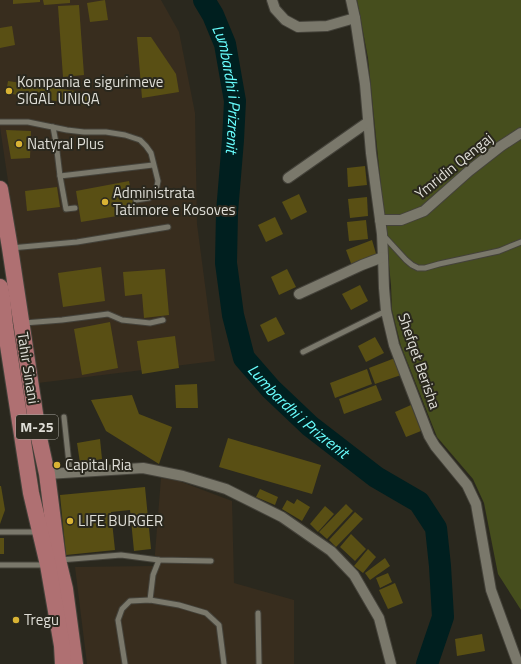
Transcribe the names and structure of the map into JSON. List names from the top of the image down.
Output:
{
  "streets": {
    "main road": ["Tahir Sinani", "M-25"],
    "street": ["Ymridin Qengaj", "Shefqet Berisha"]
  },
  "crossings": [
    ["Ymridin Qengaj", "Shefqet Berisha"]
  ],
  "water": ["Lumbardhi i Prizrenit"],
  "places": [
    "Kompania e sigurimeve SIGAL UNIQA",
    "Natyral Plus",
    "Administrata Tatimore e Kosoves",
    "Capital Ria",
    "LIFE BURGER",
    "Tregu"
  ]
}
